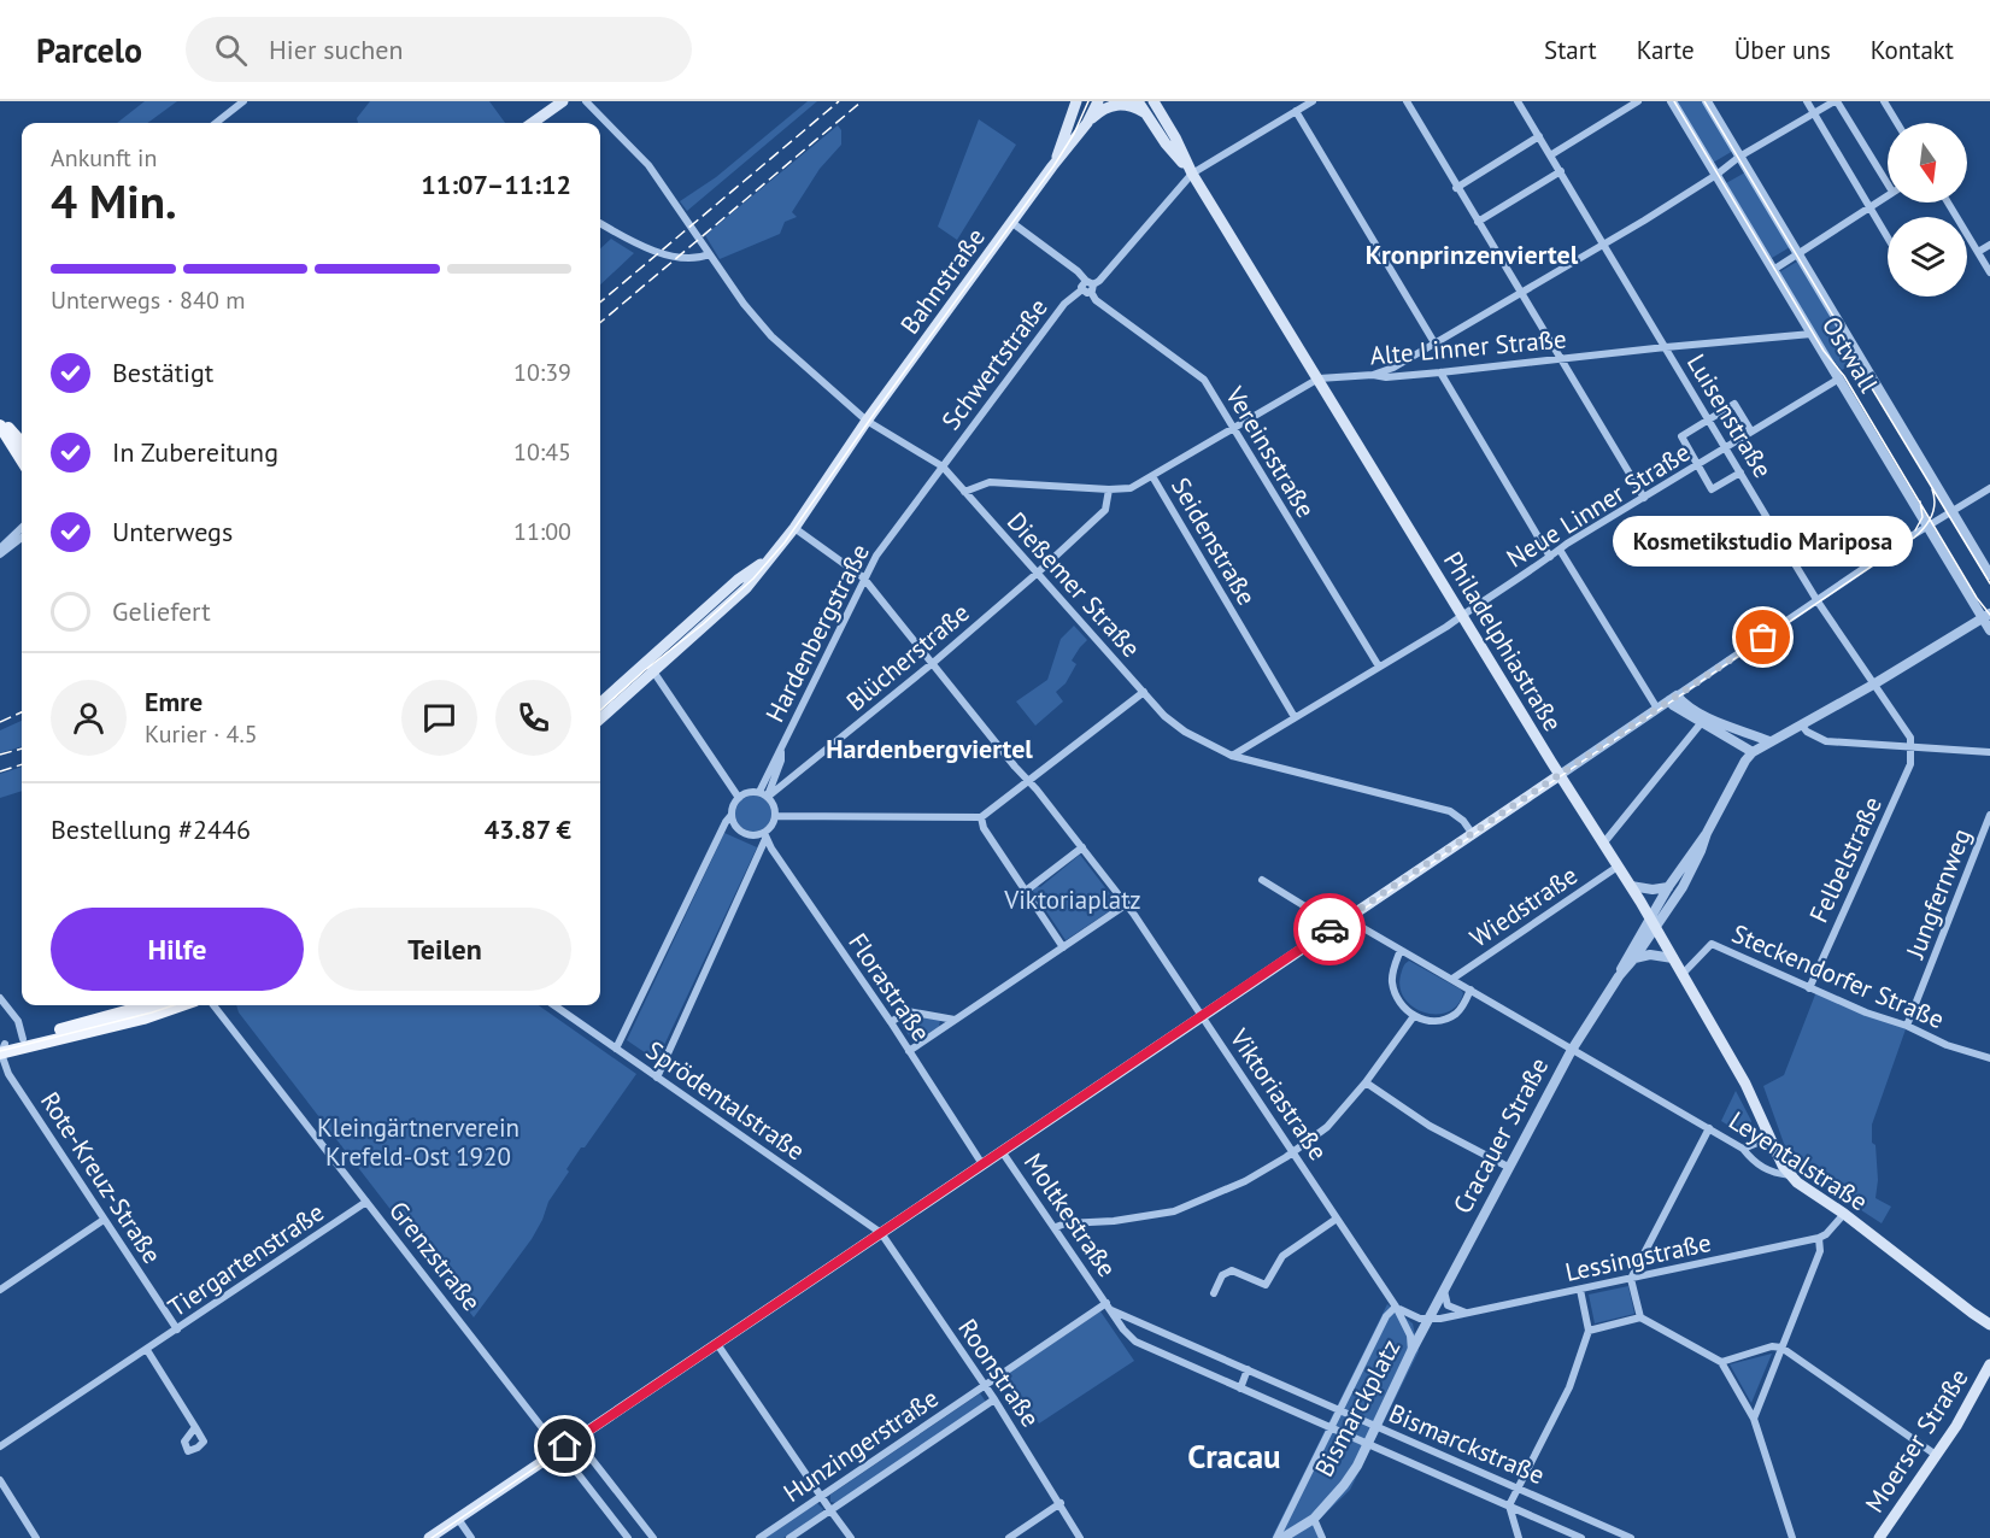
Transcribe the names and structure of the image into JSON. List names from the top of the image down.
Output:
{
  "streets": {
    "main road": [
      "Bahnstraße",
      "Philadelphiastraße",
      "Leyentalstraße",
      "Moerser Straße"
    ],
    "street": [
      "Alte Linner Straße",
      "Ostwall",
      "Schwertstraße",
      "Luisenstraße",
      "Vereinsstraße",
      "Neue Linner Straße",
      "Seidenstraße",
      "Dießemer Straße",
      "Hardenbergstraße",
      "Blücherstraße",
      "Felbelstraße",
      "Jungfernweg",
      "Wiedstraße",
      "Steckendorfer Straße",
      "Florastraße",
      "Viktoriastraße",
      "Sprödentalstraße",
      "Cracauer Straße",
      "Rote-Kreuz-Straße",
      "Moltkestraße",
      "Grenzstraße",
      "Lessingstraße",
      "Tiergartenstraße",
      "Roonstraße",
      "Bismarckplatz",
      "Bismarckstraße",
      "Hunzingerstraße"
    ]
  },
  "crossings": [
    ["Bahnstraße", "Vereinsstraße"],
    ["Bahnstraße", "Dießemer Straße"],
    ["Alte Linner Straße", "Ostwall"],
    ["Alte Linner Straße", "Luisenstraße"],
    ["Alte Linner Straße", "Vereinsstraße"],
    ["Alte Linner Straße", "Seidenstraße"],
    ["Alte Linner Straße", "Philadelphiastraße"],
    ["Ostwall", "Neue Linner Straße"],
    ["Schwertstraße", "Vereinsstraße"],
    ["Schwertstraße", "Dießemer Straße"],
    ["Schwertstraße", "Hardenbergstraße"],
    ["Schwertstraße", "Philadelphiastraße"],
    ["Luisenstraße", "Neue Linner Straße"],
    ["Luisenstraße", "Felbelstraße"],
    ["Vereinsstraße", "Neue Linner Straße"],
    ["Neue Linner Straße", "Seidenstraße"],
    ["Neue Linner Straße", "Dießemer Straße"],
    ["Neue Linner Straße", "Philadelphiastraße"],
    ["Seidenstraße", "Dießemer Straße"],
    ["Dießemer Straße", "Hardenbergstraße"],
    ["Dießemer Straße", "Blücherstraße"],
    ["Hardenbergstraße", "Blücherstraße"],
    ["Hardenbergstraße", "Florastraße"],
    ["Philadelphiastraße", "Wiedstraße"],
    ["Philadelphiastraße", "Steckendorfer Straße"],
    ["Philadelphiastraße", "Cracauer Straße"],
    ["Philadelphiastraße", "Leyentalstraße"],
    ["Blücherstraße", "Florastraße"],
    ["Felbelstraße", "Steckendorfer Straße"],
    ["Jungfernweg", "Steckendorfer Straße"],
    ["Wiedstraße", "Leyentalstraße"],
    ["Viktoriastraße", "Bismarckplatz"],
    ["Sprödentalstraße", "Roonstraße"],
    ["Cracauer Straße", "Leyentalstraße"],
    ["Cracauer Straße", "Lessingstraße"],
    ["Cracauer Straße", "Bismarckplatz"],
    ["Rote-Kreuz-Straße", "Tiergartenstraße"],
    ["Moltkestraße", "Bismarckstraße"],
    ["Moltkestraße", "Hunzingerstraße"],
    ["Grenzstraße", "Tiergartenstraße"],
    ["Lessingstraße", "Bismarckplatz"],
    ["Roonstraße", "Hunzingerstraße"],
    ["Bismarckplatz", "Bismarckstraße"]
  ],
  "districts": ["Kronprinzenviertel", "Hardenbergviertel", "Cracau"],
  "parks": ["Viktoriaplatz", "Kleingärtnerverein Krefeld-Ost 1920"],
  "places": ["Kosmetikstudio Mariposa"],
  "north": "bottom",
  "page": {
    "header": "Parcelo",
    "search": "Hier suchen",
    "nav": [
      "Start",
      "Karte",
      "Über uns",
      "Kontakt"
    ],
    "heading": ["4 Min.", "Ankunft in", "11:07–11:12"],
    "panel": [
      "Emre",
      "Kurier · 4.5",
      "Bestellung #2446",
      "43.87 €"
    ],
    "bar": "Unterwegs · 840 m",
    "list": [
      ["Bestätigt", "10:39"],
      ["In Zubereitung", "10:45"],
      ["Unterwegs", "11:00"],
      "Geliefert"
    ],
    "bubble": "Kosmetikstudio Mariposa",
    "buttons": ["Hilfe", "Teilen"]
  }
}
